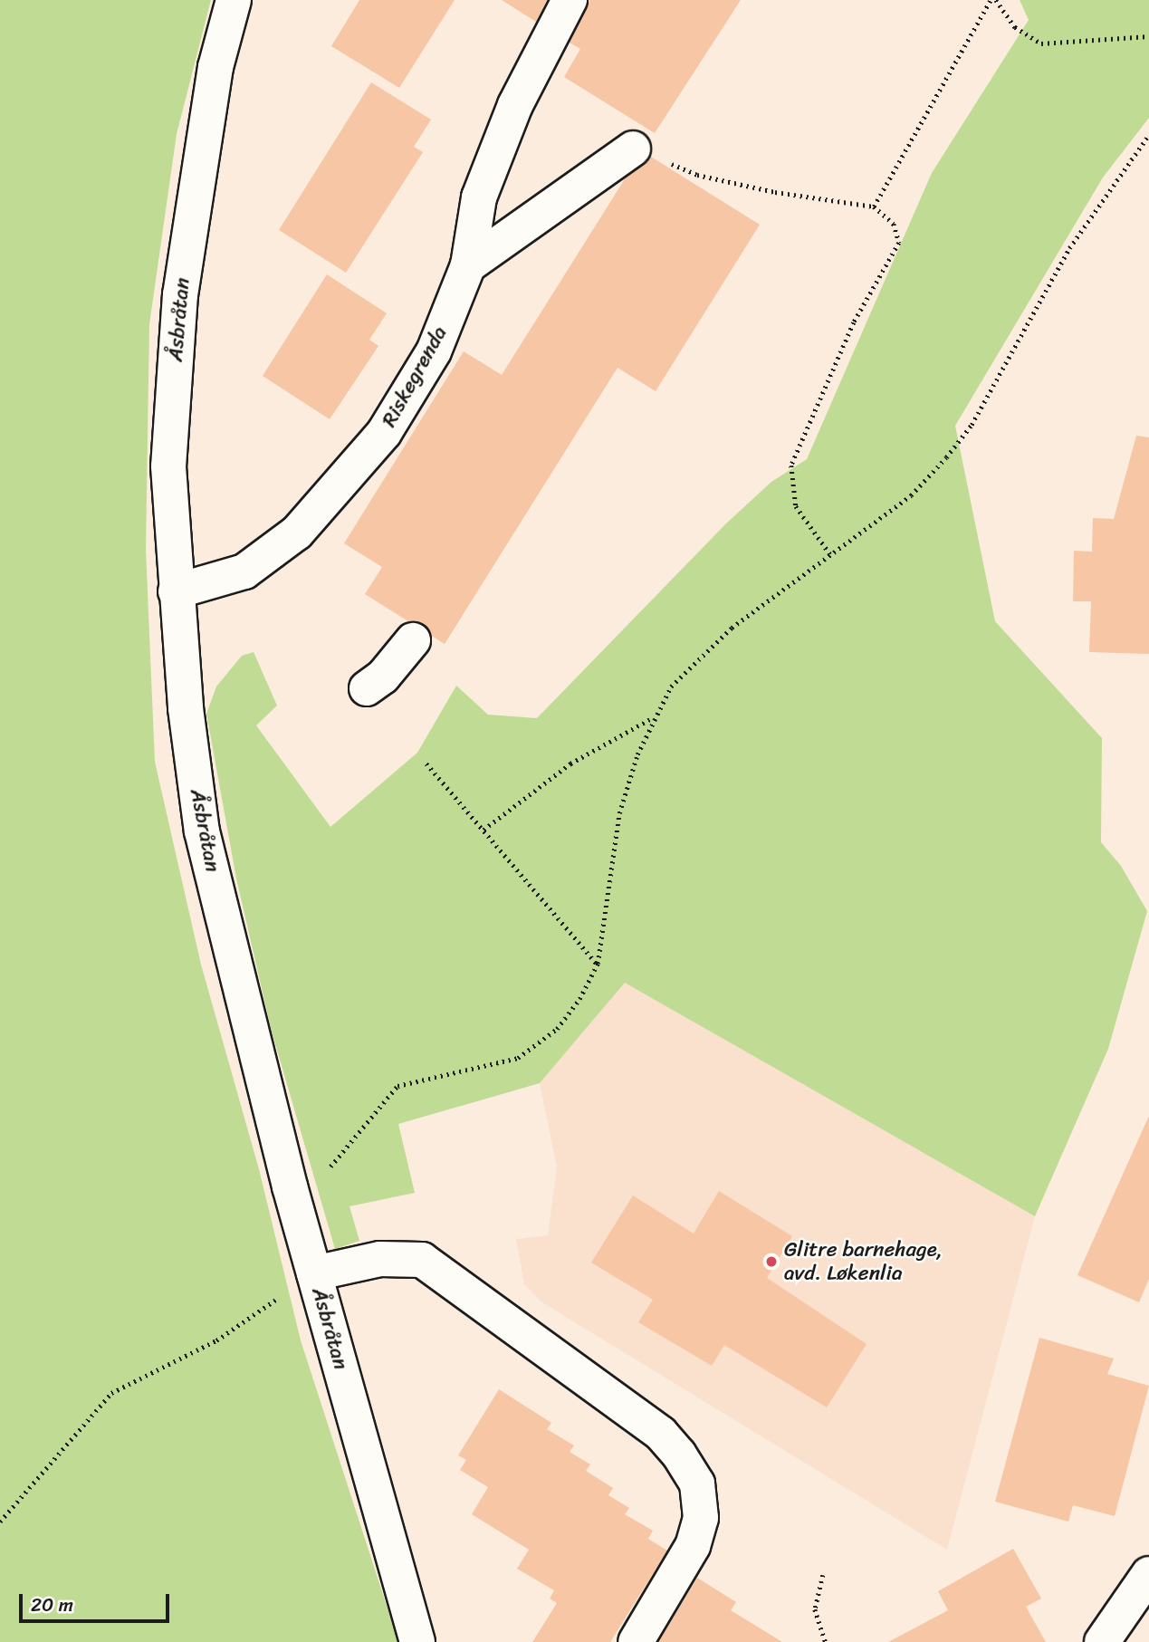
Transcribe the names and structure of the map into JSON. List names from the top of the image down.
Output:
{
  "streets": {
    "street": ["Åsbråtan", "Riskegrenda"]
  },
  "crossings": [
    ["Åsbråtan", "Riskegrenda"]
  ],
  "places": ["Glitre barnehage, avd. Løkenlia"],
  "scale_bar": "20 m"
}
